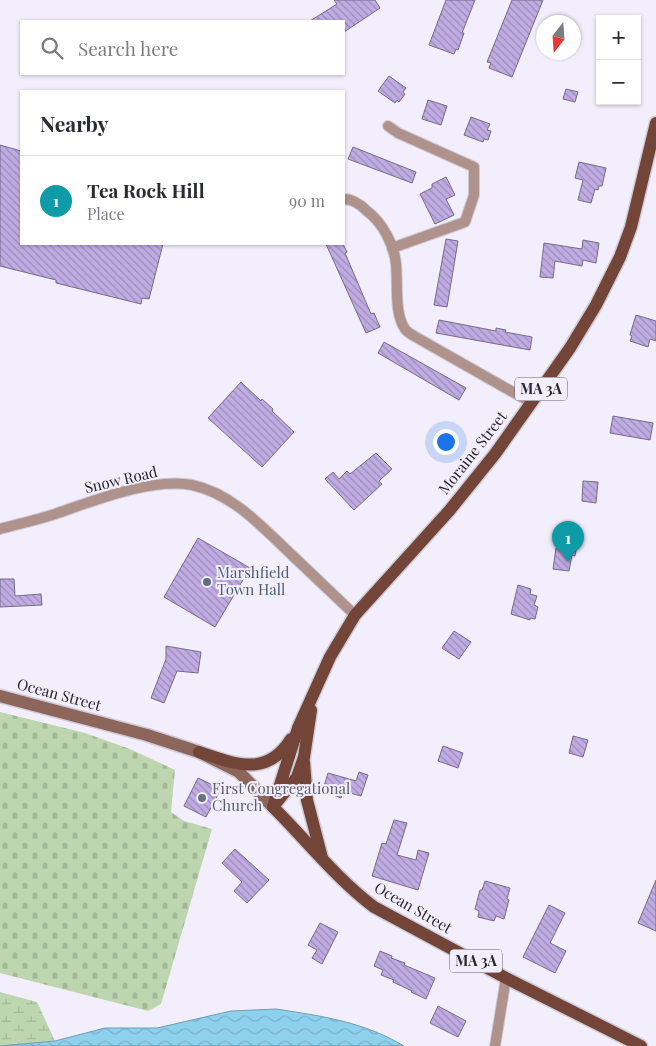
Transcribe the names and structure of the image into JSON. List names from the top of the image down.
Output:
{
  "streets": {
    "main road": ["MA 3A", "Moraine Street", "Ocean Street"],
    "street": ["Snow Road"]
  },
  "crossings": [
    ["MA 3A", "Moraine Street"],
    ["MA 3A", "Ocean Street"],
    ["Moraine Street", "Snow Road"],
    ["Moraine Street", "Ocean Street"]
  ],
  "places": ["Marshfield Town Hall", "First Congregational Church"],
  "north": "bottom",
  "page": {
    "map_buttons": ["+", "−"],
    "search": "Search here",
    "heading": "Nearby",
    "list": [
      {
        "mark": "1",
        "name": "Tea Rock Hill",
        "note": "Place",
        "value": "90 m"
      }
    ],
    "pins": "1"
  }
}
